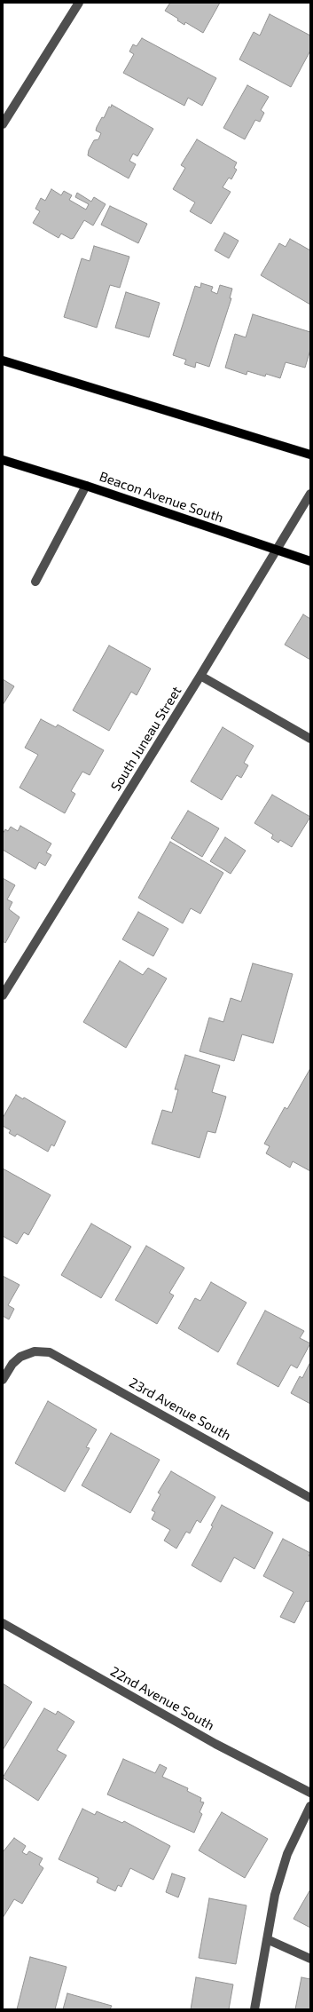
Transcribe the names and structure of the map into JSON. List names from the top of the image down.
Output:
{
  "streets": {
    "main road": ["Beacon Avenue South"],
    "street": ["South Juneau Street", "23rd Avenue South", "22nd Avenue South"]
  },
  "crossings": [
    ["Beacon Avenue South", "South Juneau Street"]
  ]
}
